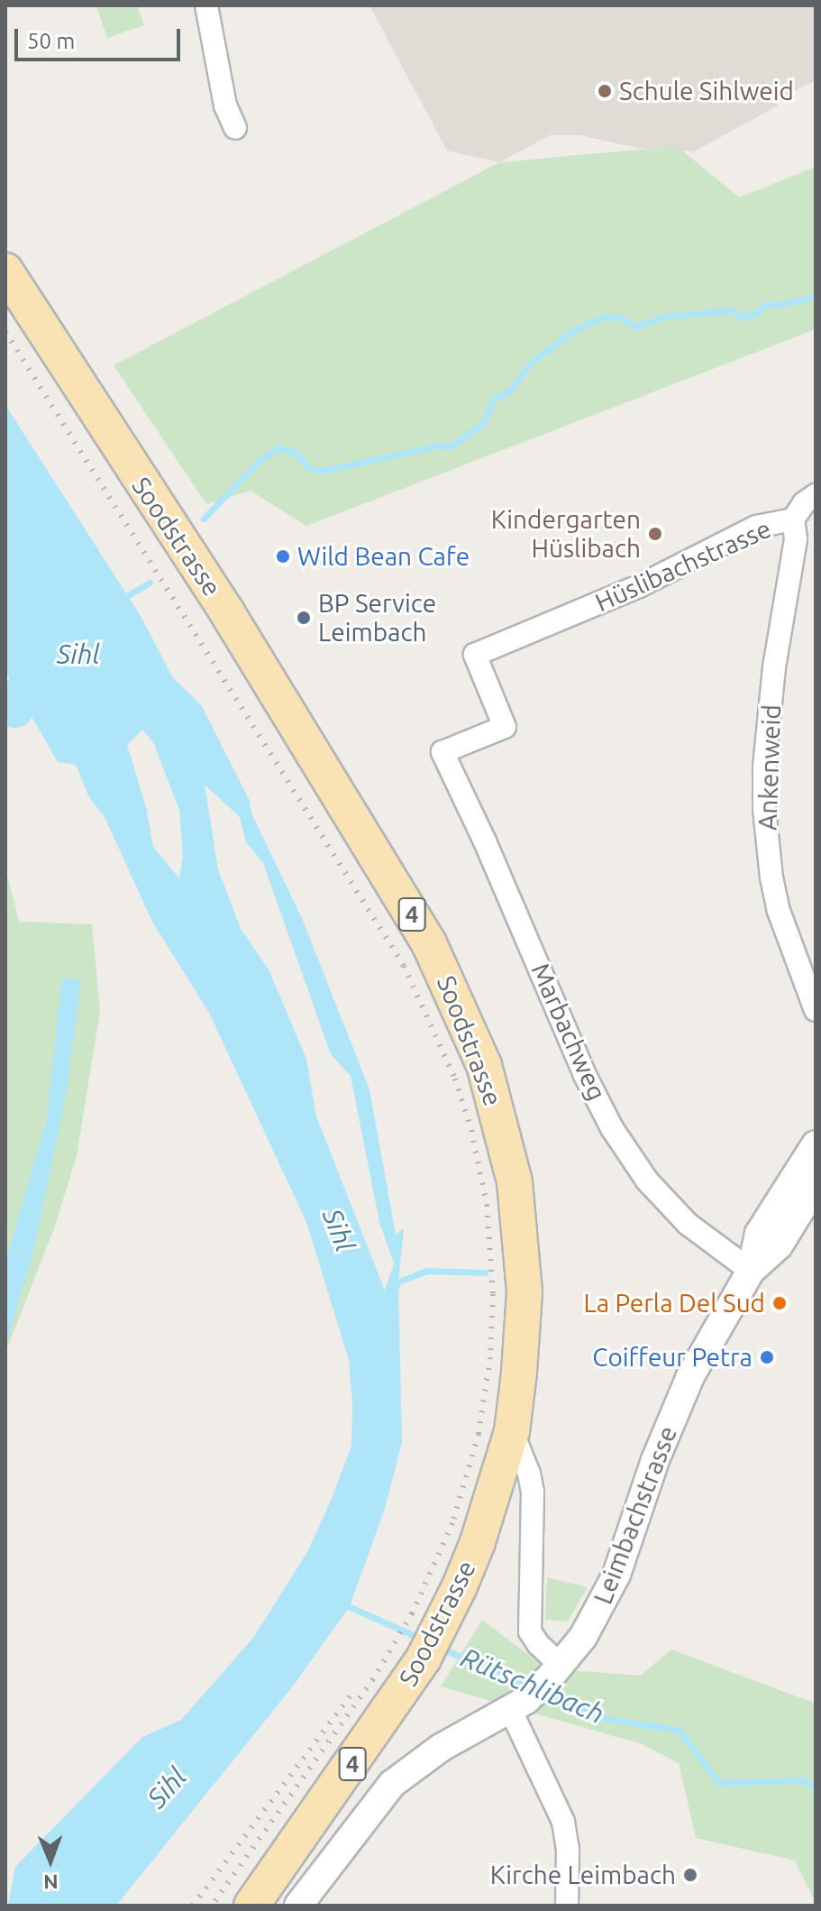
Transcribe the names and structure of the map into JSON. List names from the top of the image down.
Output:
{
  "streets": {
    "main road": ["Soodstrasse", "4"],
    "street": [
      "Hüslibachstrasse",
      "Ankenweid",
      "Marbachweg",
      "Leimbachstrasse"
    ]
  },
  "crossings": [
    ["Hüslibachstrasse", "Ankenweid"],
    ["Hüslibachstrasse", "Marbachweg"],
    ["Marbachweg", "Leimbachstrasse"]
  ],
  "water": ["Sihl", "Rütschlibach"],
  "places": [
    "Schule Sihlweid",
    "Kindergarten Hüslibach",
    "Wild Bean Cafe",
    "BP Service Leimbach",
    "La Perla Del Sud",
    "Coiffeur Petra",
    "Kirche Leimbach"
  ],
  "scale_bar": "50 m",
  "north": "bottom"
}
